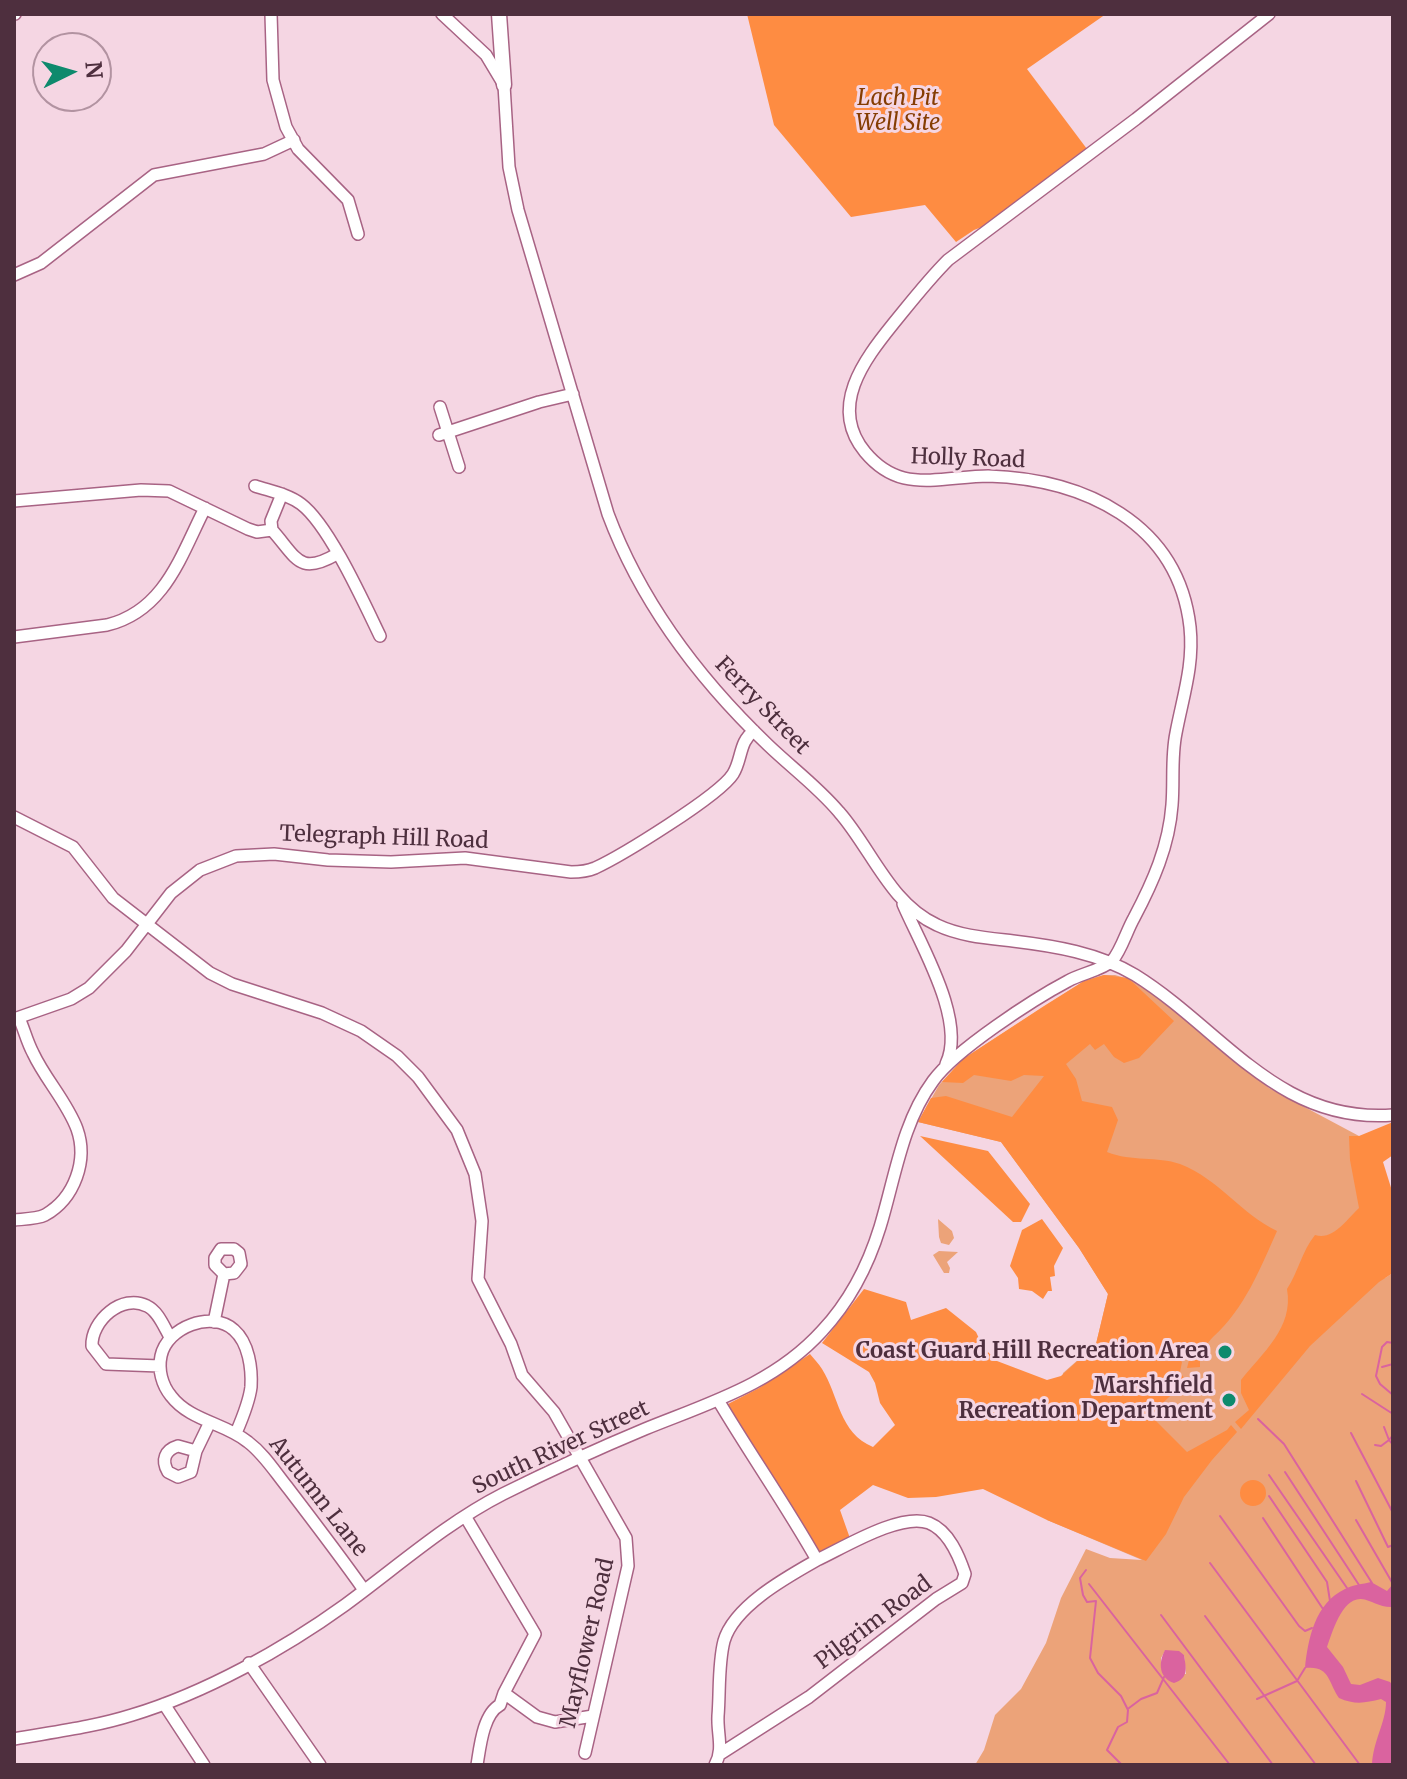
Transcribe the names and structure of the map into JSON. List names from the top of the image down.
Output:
{
  "streets": {
    "street": [
      "Holly Road",
      "Ferry Street",
      "Telegraph Hill Road",
      "South River Street",
      "Autumn Lane",
      "Pilgrim Road",
      "Mayflower Road"
    ]
  },
  "crossings": [
    ["Holly Road", "Ferry Street"],
    ["Holly Road", "South River Street"],
    ["Ferry Street", "Telegraph Hill Road"],
    ["Ferry Street", "South River Street"],
    ["Telegraph Hill Road", "Mayflower Road"],
    ["South River Street", "Autumn Lane"],
    ["South River Street", "Mayflower Road"]
  ],
  "parks": ["Lach Pit Well Site"],
  "places": ["Coast Guard Hill Recreation Area", "Marshfield Recreation Department"],
  "north": "right"
}
